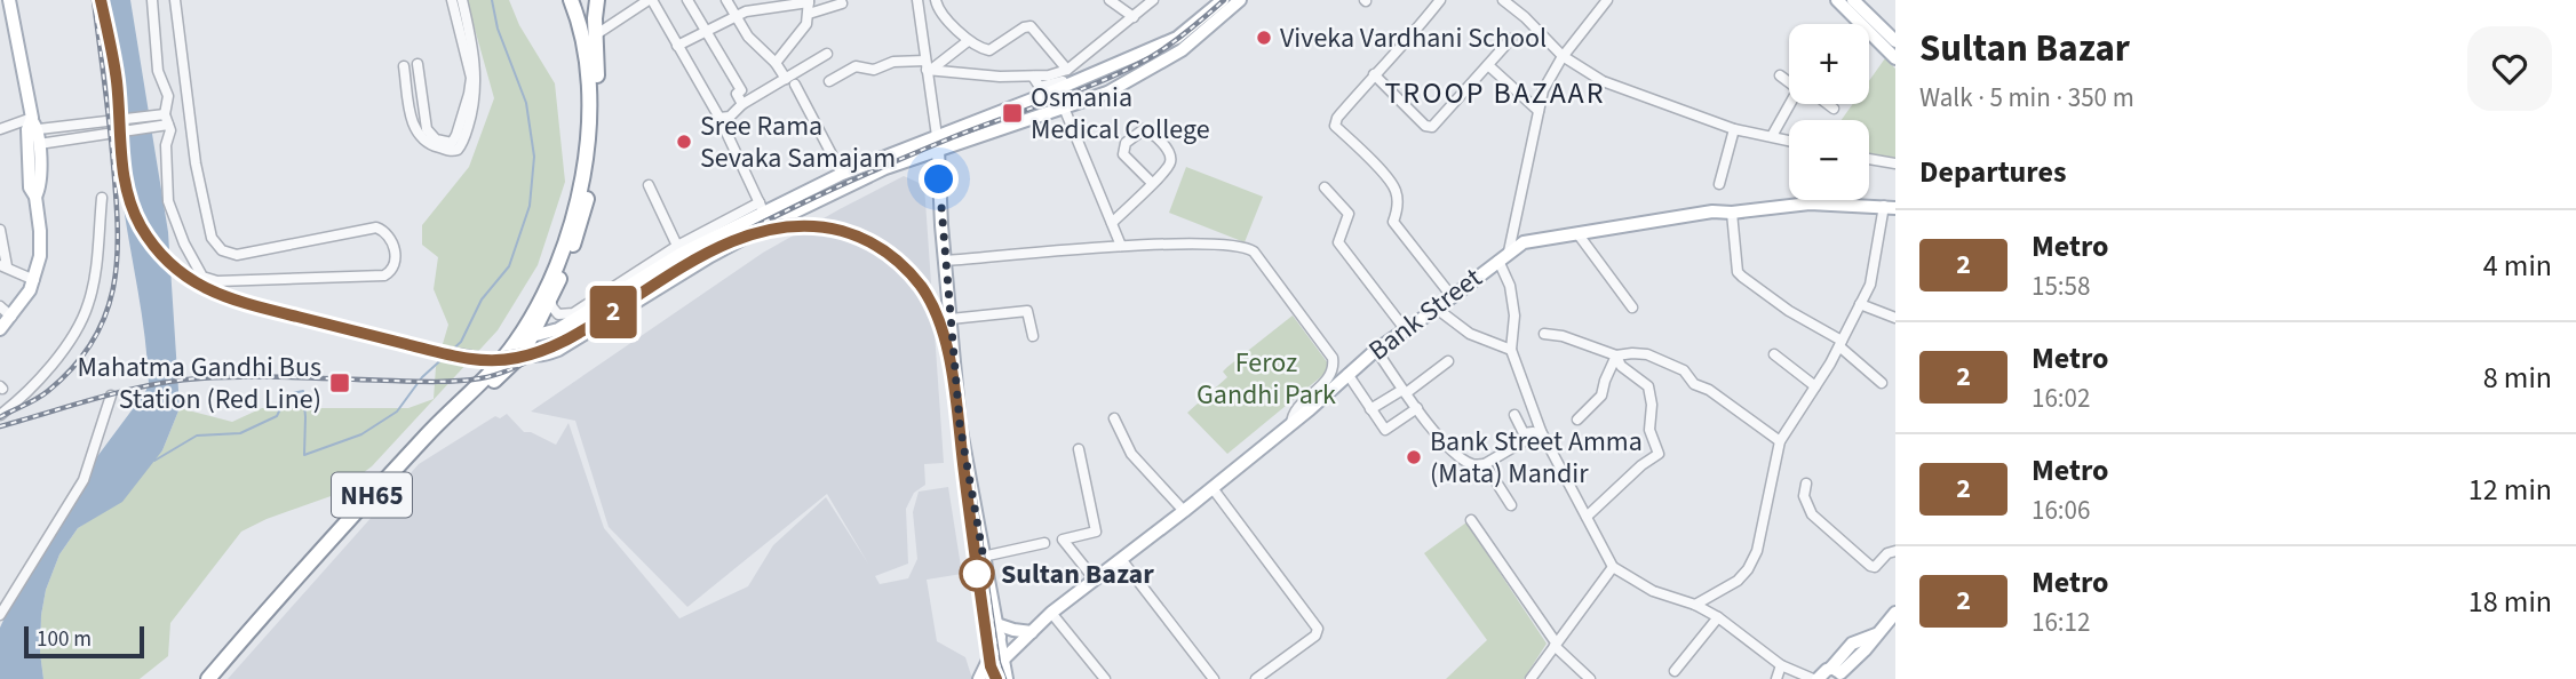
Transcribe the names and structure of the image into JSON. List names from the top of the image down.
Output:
{
  "streets": {
    "highway": ["NH65"],
    "main road": ["Bank Street"]
  },
  "districts": ["TROOP BAZAAR"],
  "parks": ["Feroz Gandhi Park"],
  "places": {
    "other": [
      "Viveka Vardhani School",
      "Sree Rama Sevaka Samajam",
      "Bank Street Amma (Mata) Mandir",
      "Sultan Bazar"
    ],
    "transit": ["Osmania Medical College", "Mahatma Gandhi Bus Station (Red Line)"]
  },
  "lines": ["metro line 2"],
  "scale_bar": "100 m",
  "page": {
    "on_map": "2",
    "heading": [
      ["Sultan Bazar", "Walk · 5 min · 350 m"],
      "Departures"
    ],
    "map_buttons": ["+", "−"],
    "list": [
      {
        "mark": "2",
        "name": "Metro",
        "note": "15:58",
        "value": "4 min"
      },
      {
        "mark": "2",
        "name": "Metro",
        "note": "16:02",
        "value": "8 min"
      },
      {
        "mark": "2",
        "name": "Metro",
        "note": "16:06",
        "value": "12 min"
      },
      {
        "mark": "2",
        "name": "Metro",
        "note": "16:12",
        "value": "18 min"
      }
    ],
    "scale": "100 m"
  }
}
